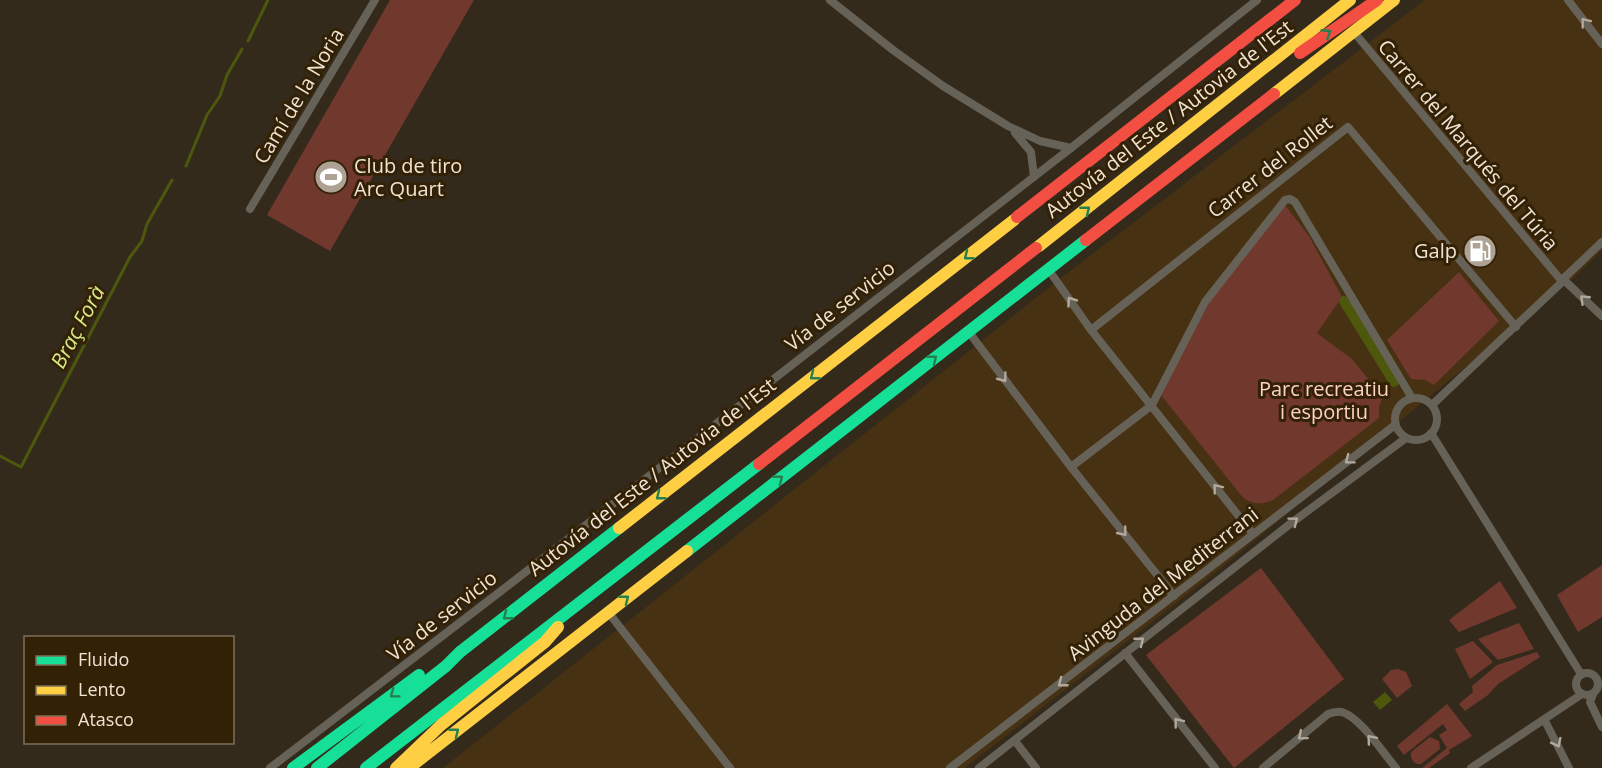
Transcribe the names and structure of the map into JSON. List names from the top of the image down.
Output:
{
  "streets": {
    "main road": ["Autovía del Este / Autovia de l'Est"],
    "street": [
      "Camí de la Noria",
      "Carrer del Marqués del Túria",
      "Carrer del Rollet",
      "Vía de servicio",
      "Avinguda del Mediterrani"
    ]
  },
  "water": ["Braç Forà"],
  "parks": ["Parc recreatiu i esportiu"],
  "places": {
    "sports": ["Club de tiro Arc Quart"],
    "fuel station": ["Galp"]
  },
  "legend": ["Fluido", "Lento", "Atasco"]
}
